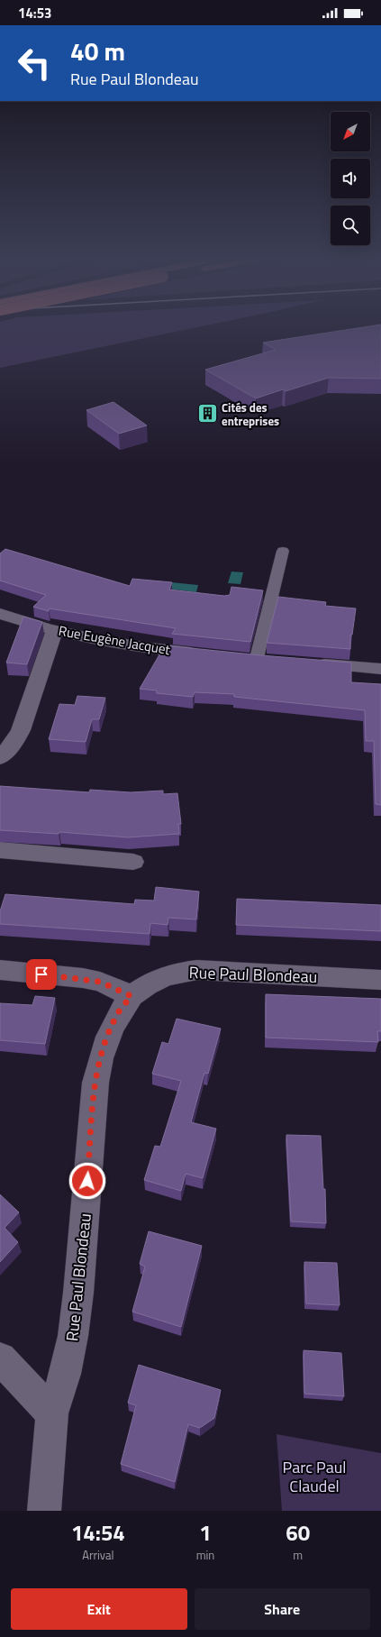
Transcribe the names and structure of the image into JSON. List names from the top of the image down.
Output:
{
  "streets": {
    "street": ["Rue Eugène Jacquet", "Rue Paul Blondeau"]
  },
  "parks": ["Parc Paul Claudel"],
  "places": {
    "building": ["Cités des entreprises"]
  },
  "north": "bottom left",
  "page": {
    "status": "14:53",
    "turn": ["40 m", "Rue Paul Blondeau"],
    "eta": [
      "14:54",
      "Arrival",
      "1",
      "min",
      "60",
      "m"
    ],
    "buttons": ["Exit", "Share"]
  }
}
